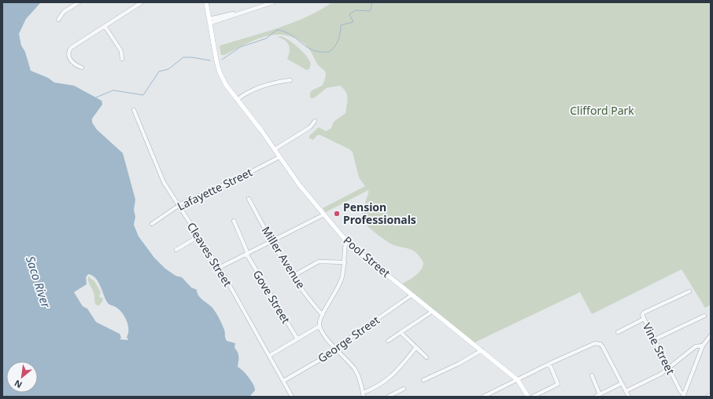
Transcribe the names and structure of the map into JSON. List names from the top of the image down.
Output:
{
  "streets": {
    "main road": ["Pool Street"],
    "street": [
      "Lafayette Street",
      "Cleaves Street",
      "Miller Avenue",
      "Gove Street",
      "George Street",
      "Vine Street"
    ]
  },
  "crossings": [
    ["Lafayette Street", "Cleaves Street"],
    ["Lafayette Street", "Pool Street"],
    ["Cleaves Street", "George Street"],
    ["Pool Street", "George Street"]
  ],
  "water": ["Saco River"],
  "parks": ["Clifford Park"],
  "places": ["Pension Professionals"],
  "north": "bottom left"
}
